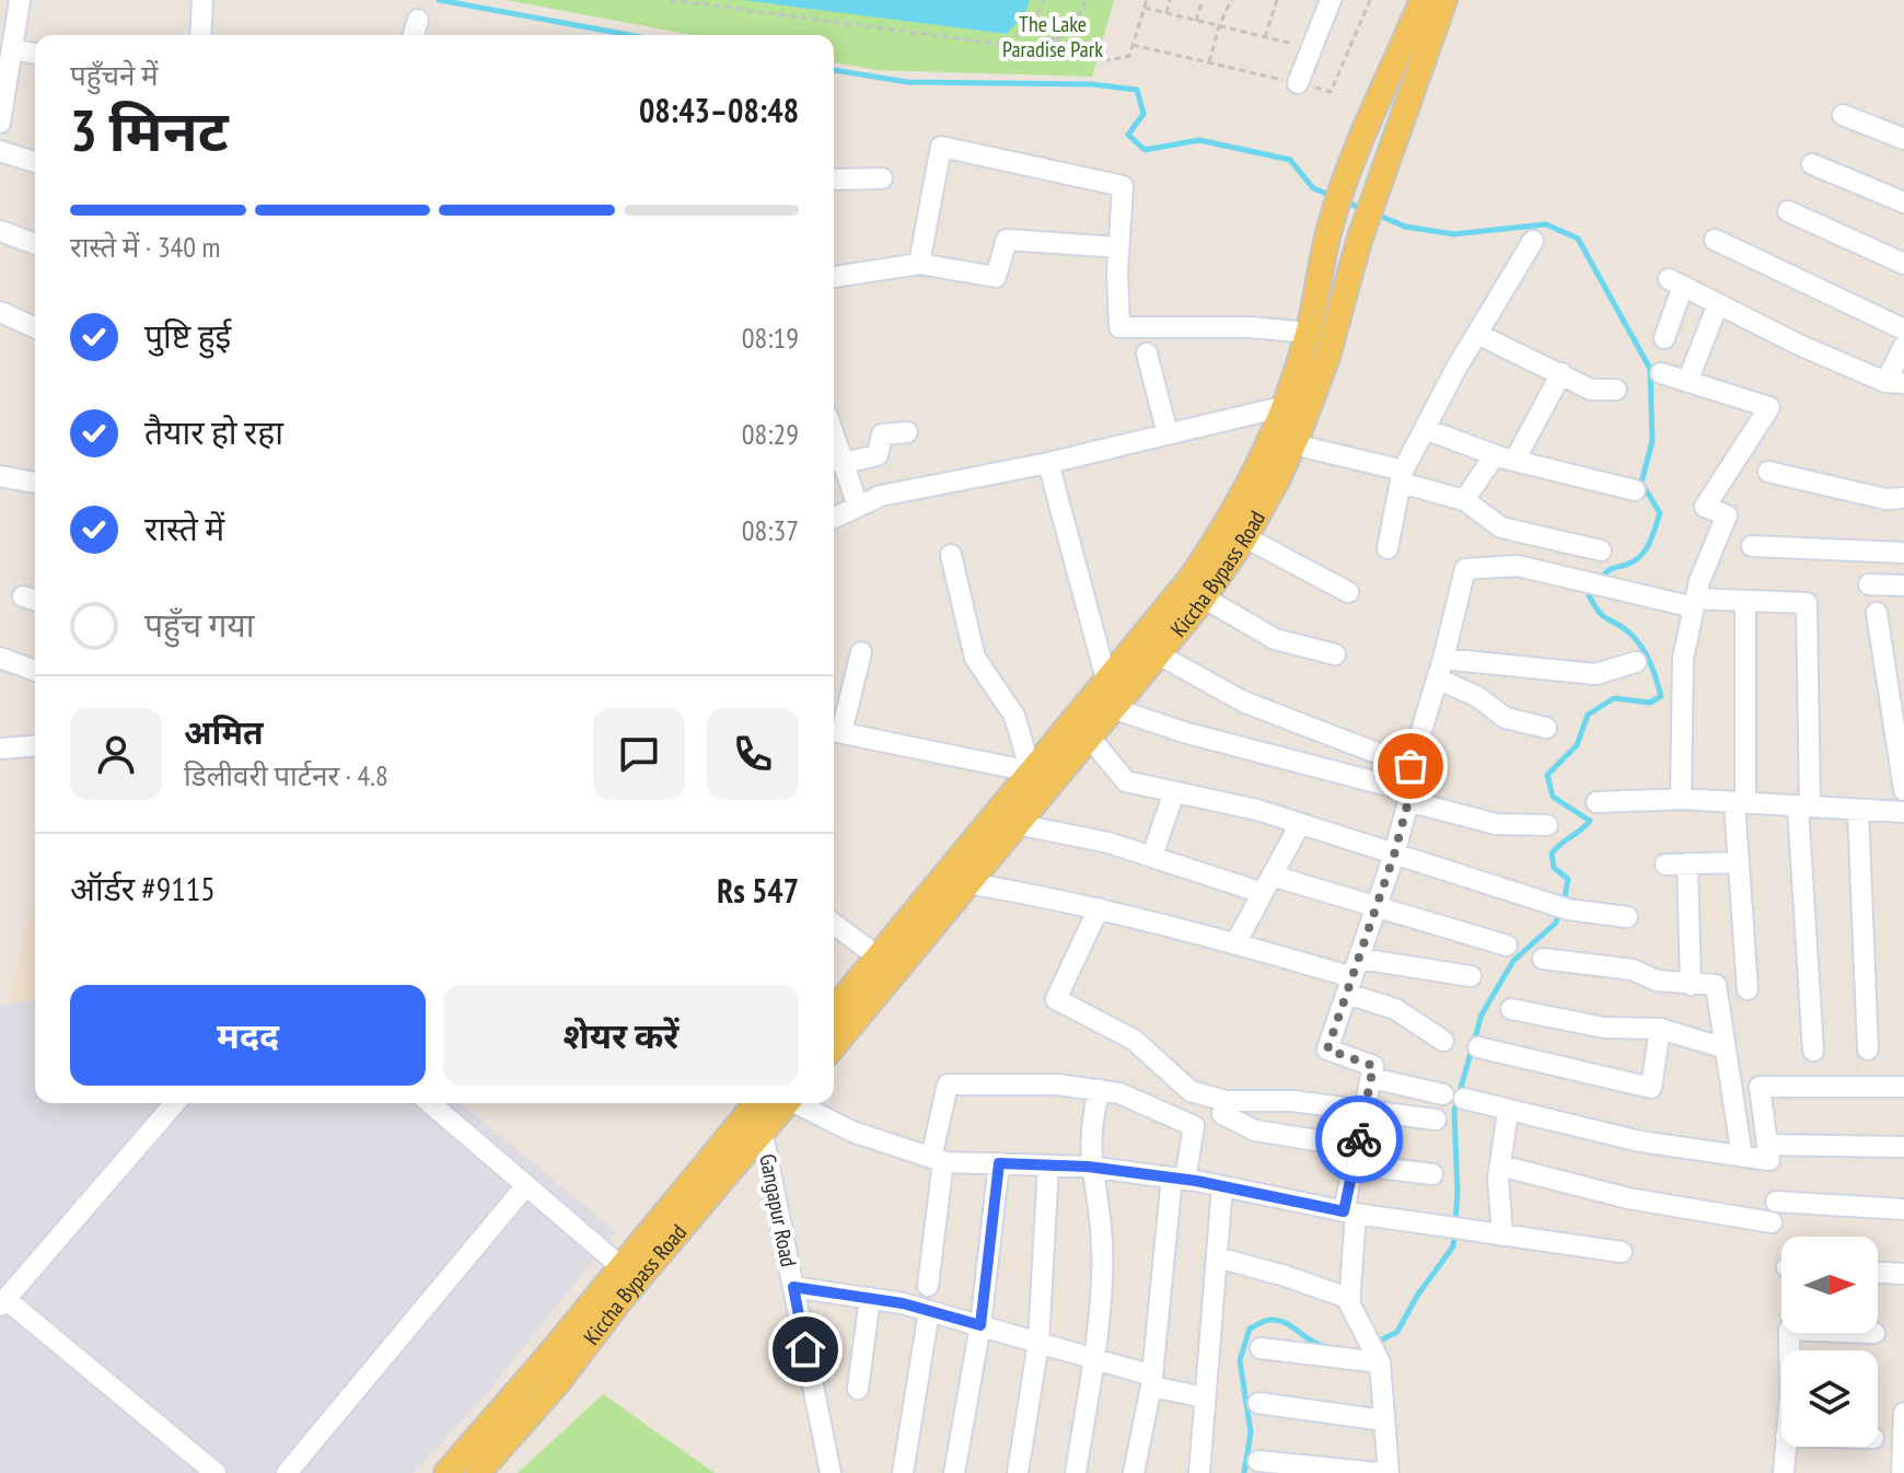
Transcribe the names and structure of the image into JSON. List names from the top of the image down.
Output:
{
  "streets": {
    "main road": ["Kiccha Bypass Road"],
    "street": ["Gangapur Road"]
  },
  "crossings": [
    ["Kiccha Bypass Road", "Gangapur Road"]
  ],
  "parks": ["The Lake Paradise Park"],
  "north": "right",
  "page": {
    "heading": ["3 मिनट", "पहुँचने में", "08:43–08:48"],
    "panel": [
      "अमित",
      "डिलीवरी पार्टनर · 4.8",
      "ऑर्डर #9115",
      "Rs 547"
    ],
    "bar": "रास्ते में · 340 m",
    "list": [
      ["पुष्टि हुई", "08:19"],
      ["तैयार हो रहा", "08:29"],
      ["रास्ते में", "08:37"],
      "पहुँच गया"
    ],
    "buttons": ["मदद", "शेयर करें"]
  }
}
